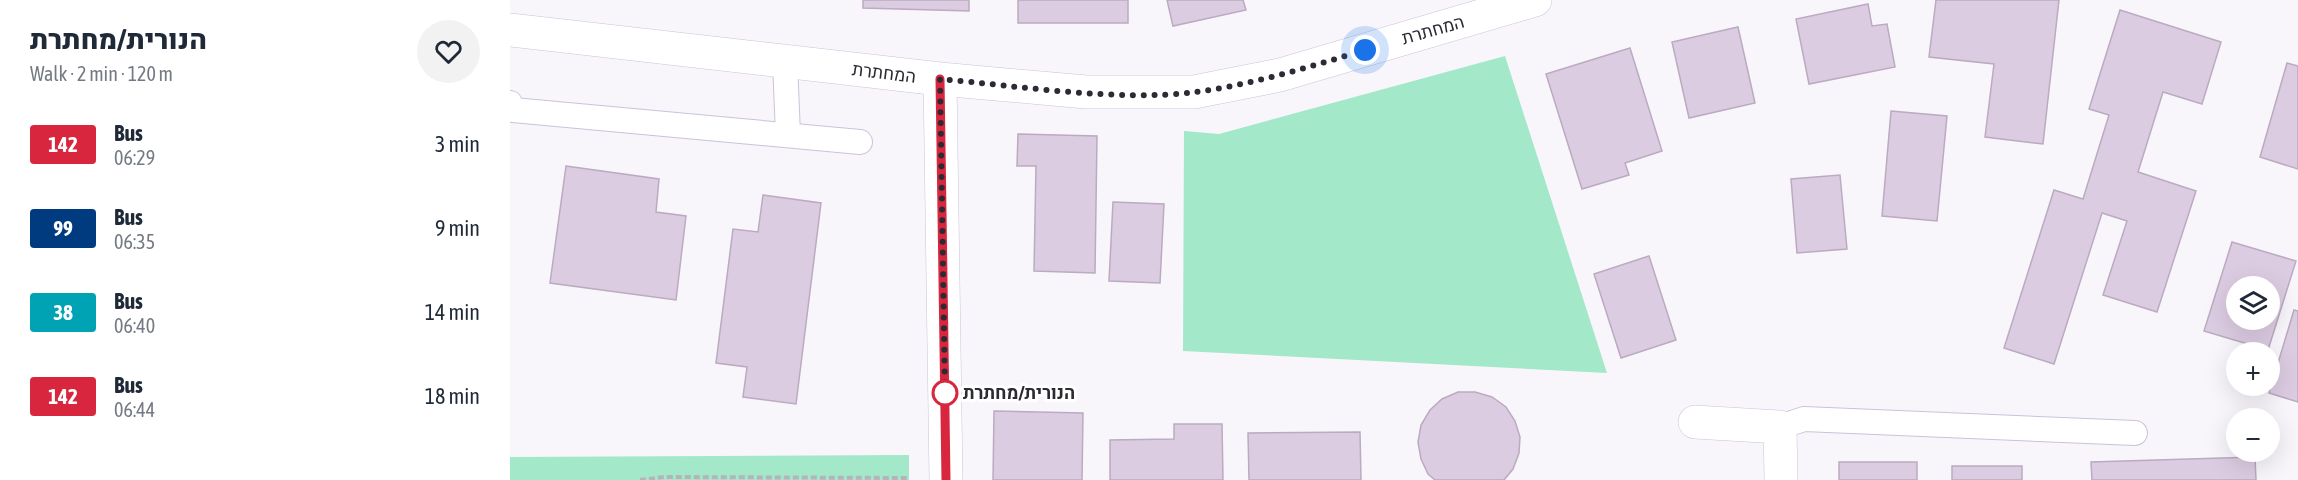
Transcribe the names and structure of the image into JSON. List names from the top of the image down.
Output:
{
  "streets": {
    "street": ["המחתרת"]
  },
  "places": ["הנורית/מחתרת"],
  "lines": ["bus line 142"],
  "page": {
    "heading": ["הנורית/מחתרת", "Walk · 2 min · 120 m"],
    "list": [
      {
        "mark": "142",
        "name": "Bus",
        "note": "06:29",
        "value": "3 min"
      },
      {
        "mark": "99",
        "name": "Bus",
        "note": "06:35",
        "value": "9 min"
      },
      {
        "mark": "38",
        "name": "Bus",
        "note": "06:40",
        "value": "14 min"
      },
      {
        "mark": "142",
        "name": "Bus",
        "note": "06:44",
        "value": "18 min"
      }
    ],
    "map_buttons": ["+", "−"]
  }
}
